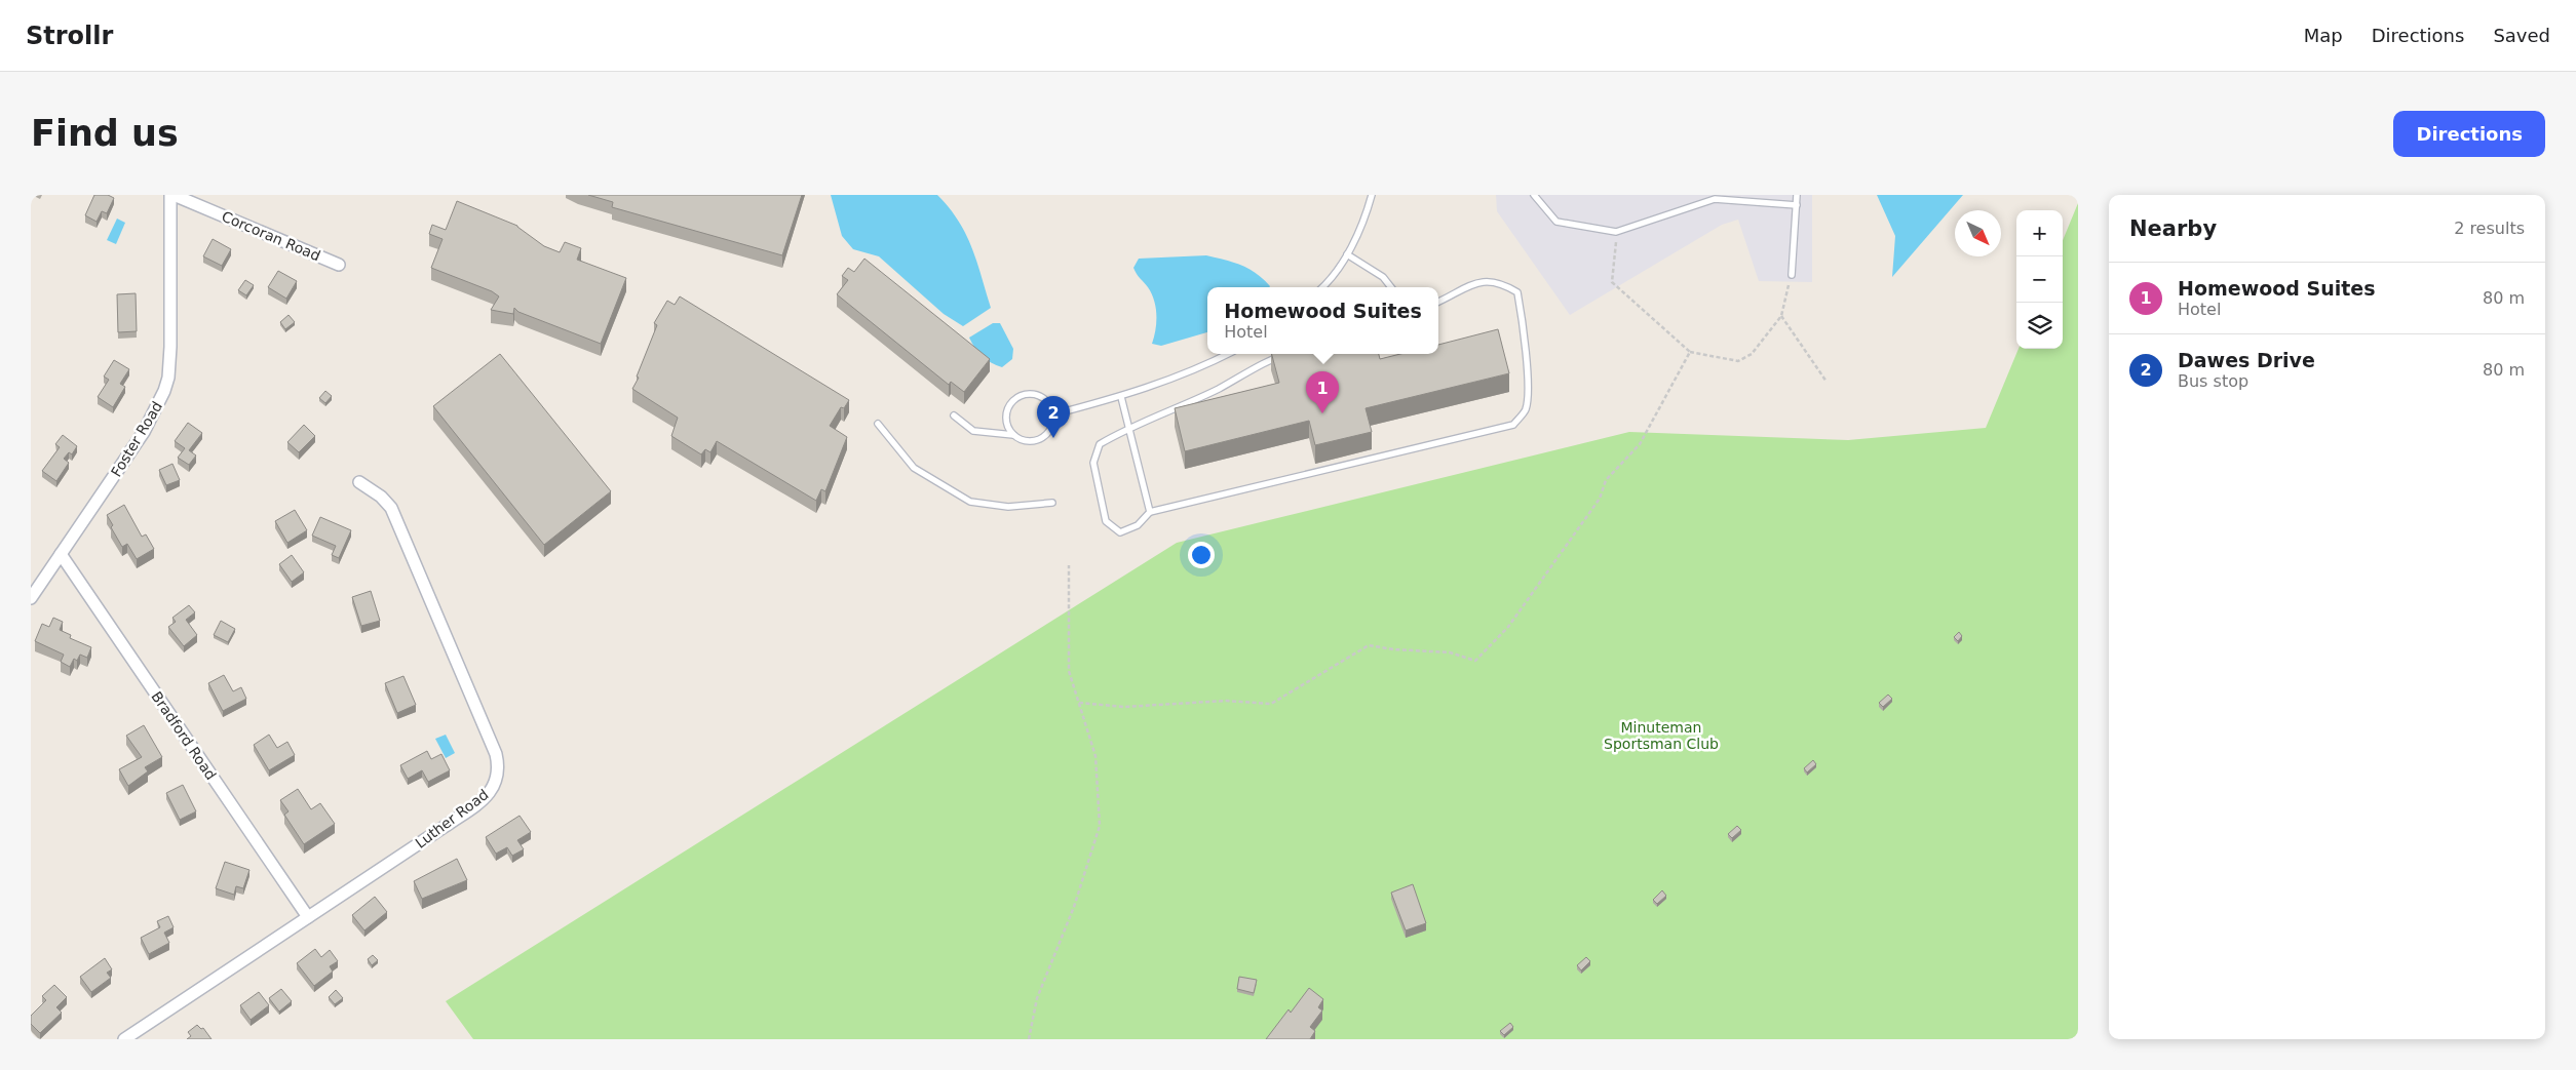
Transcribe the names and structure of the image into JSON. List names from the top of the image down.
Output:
{
  "streets": {
    "street": [
      "Corcoran Road",
      "Foster Road",
      "Bradford Road",
      "Luther Road"
    ]
  },
  "crossings": [
    ["Corcoran Road", "Foster Road"],
    ["Foster Road", "Bradford Road"],
    ["Bradford Road", "Luther Road"]
  ],
  "parks": ["Minuteman Sportsman Club"],
  "north": "bottom right",
  "page": {
    "header": "Strollr",
    "nav": ["Map", "Directions", "Saved"],
    "buttons": "Directions",
    "title": "Find us",
    "heading": ["Nearby", "2 results"],
    "map_buttons": ["+", "−"],
    "list": [
      {
        "mark": "1",
        "name": "Homewood Suites",
        "note": "Hotel",
        "value": "80 m"
      },
      {
        "mark": "2",
        "name": "Dawes Drive",
        "note": "Bus stop",
        "value": "80 m"
      }
    ],
    "popup": ["Homewood Suites", "Hotel"],
    "pins": ["1", "2"]
  }
}
